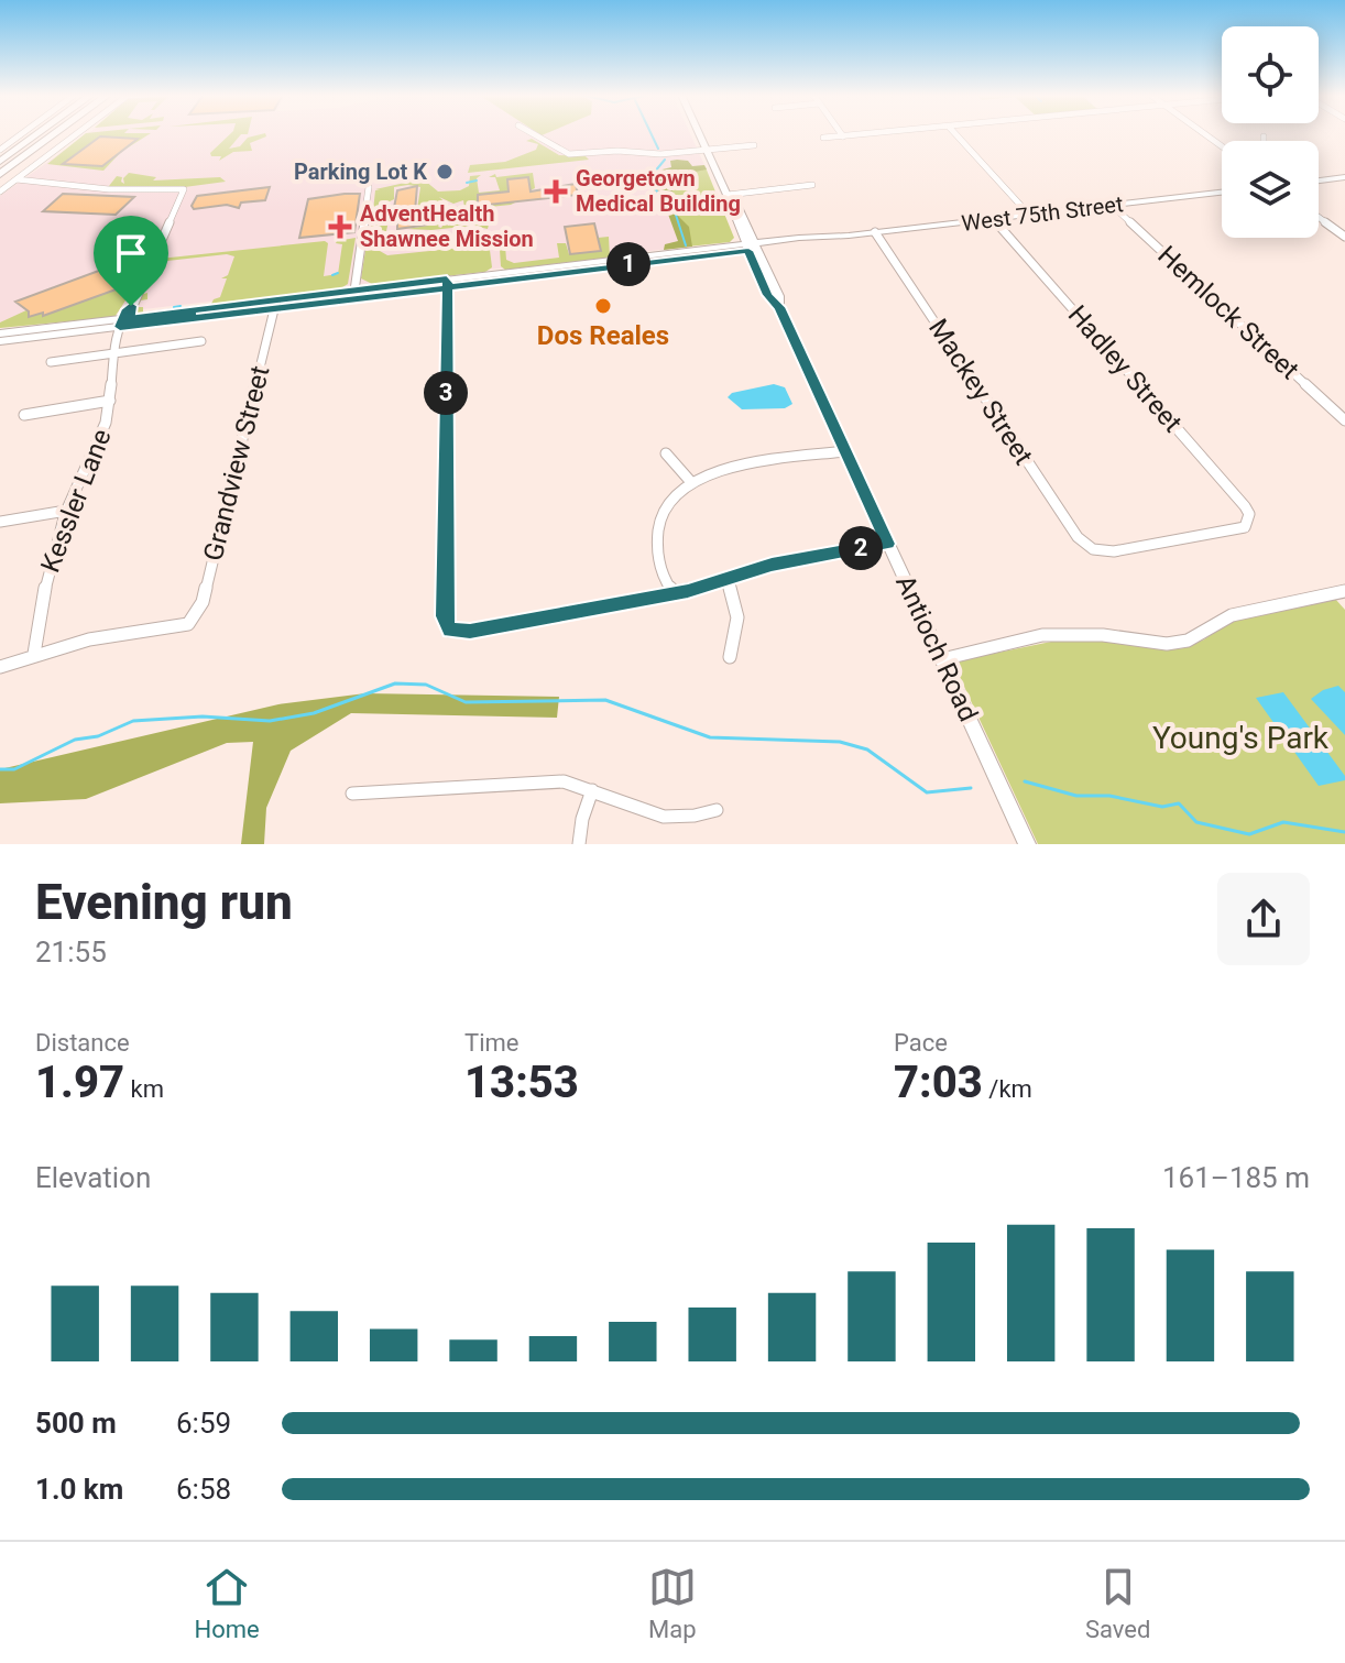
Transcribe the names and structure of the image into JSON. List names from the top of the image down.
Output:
{
  "streets": {
    "main road": ["West 75th Street", "Antioch Road"],
    "street": [
      "Hemlock Street",
      "Hadley Street",
      "Mackey Street",
      "Grandview Street",
      "Kessler Lane"
    ]
  },
  "crossings": [
    ["West 75th Street", "Hemlock Street"],
    ["West 75th Street", "Hadley Street"],
    ["West 75th Street", "Mackey Street"],
    ["West 75th Street", "Grandview Street"],
    ["West 75th Street", "Kessler Lane"],
    ["West 75th Street", "Antioch Road"],
    ["Hadley Street", "Mackey Street"],
    ["Grandview Street", "Kessler Lane"]
  ],
  "parks": ["Young's Park"],
  "places": {
    "other": ["Parking Lot K", "Dos Reales"],
    "health": ["Georgetown Medical Building", "AdventHealth Shawnee Mission"]
  },
  "page": {
    "pins": ["1", "3", "2"],
    "heading": ["Evening run", "21:55"],
    "stats": [
      ["Distance", "1.97 km"],
      ["Time", "13:53"],
      ["Pace", "7:03 /km"]
    ],
    "chart": ["Elevation", "161–185 m"],
    "list": [
      {
        "name": "500 m",
        "note": "6:59"
      },
      {
        "name": "1.0 km",
        "note": "6:58"
      }
    ],
    "tabs": ["Home", "Map", "Saved"]
  }
}
